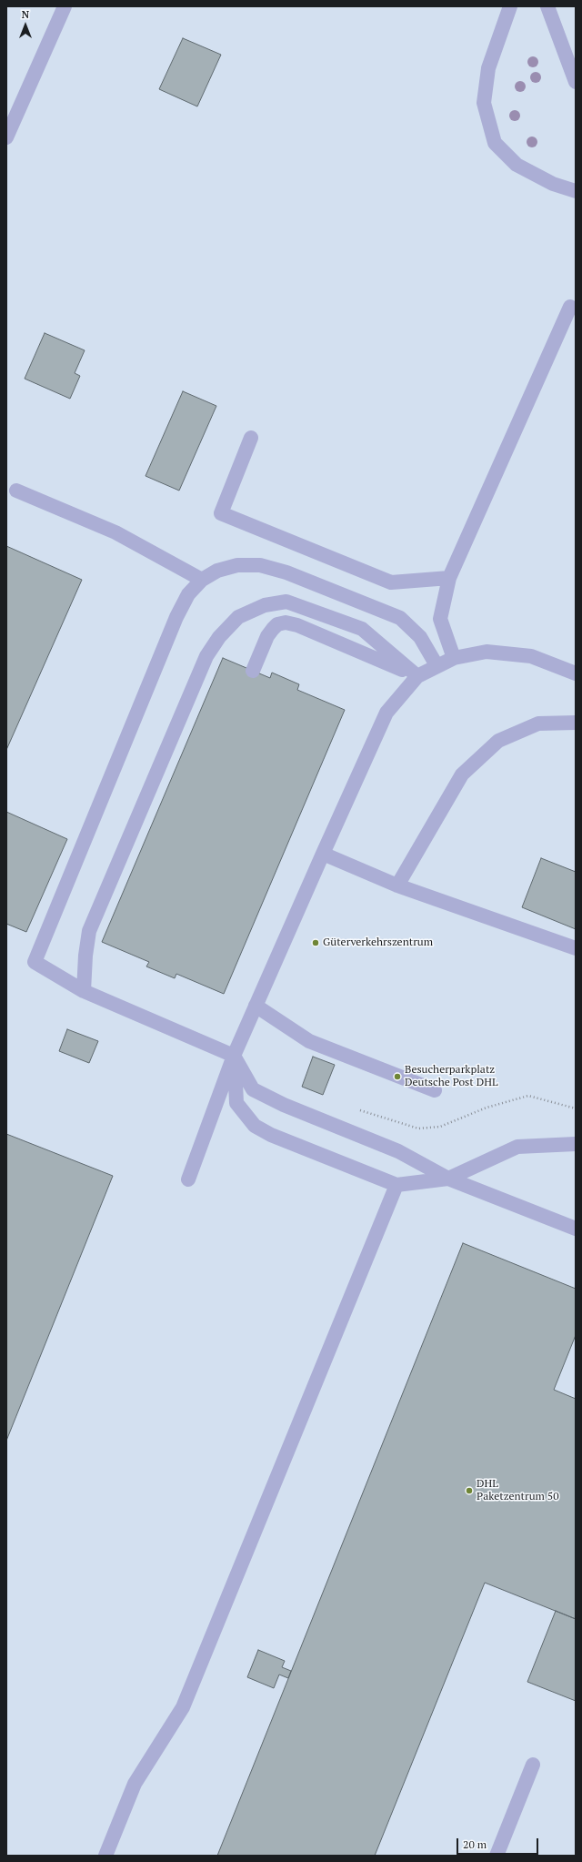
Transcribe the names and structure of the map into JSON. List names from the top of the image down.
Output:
{
  "places": ["Güterverkehrszentrum", "Besucherparkplatz Deutsche Post DHL", "DHL Paketzentrum 50"],
  "scale_bar": "20 m",
  "north": "top"
}
